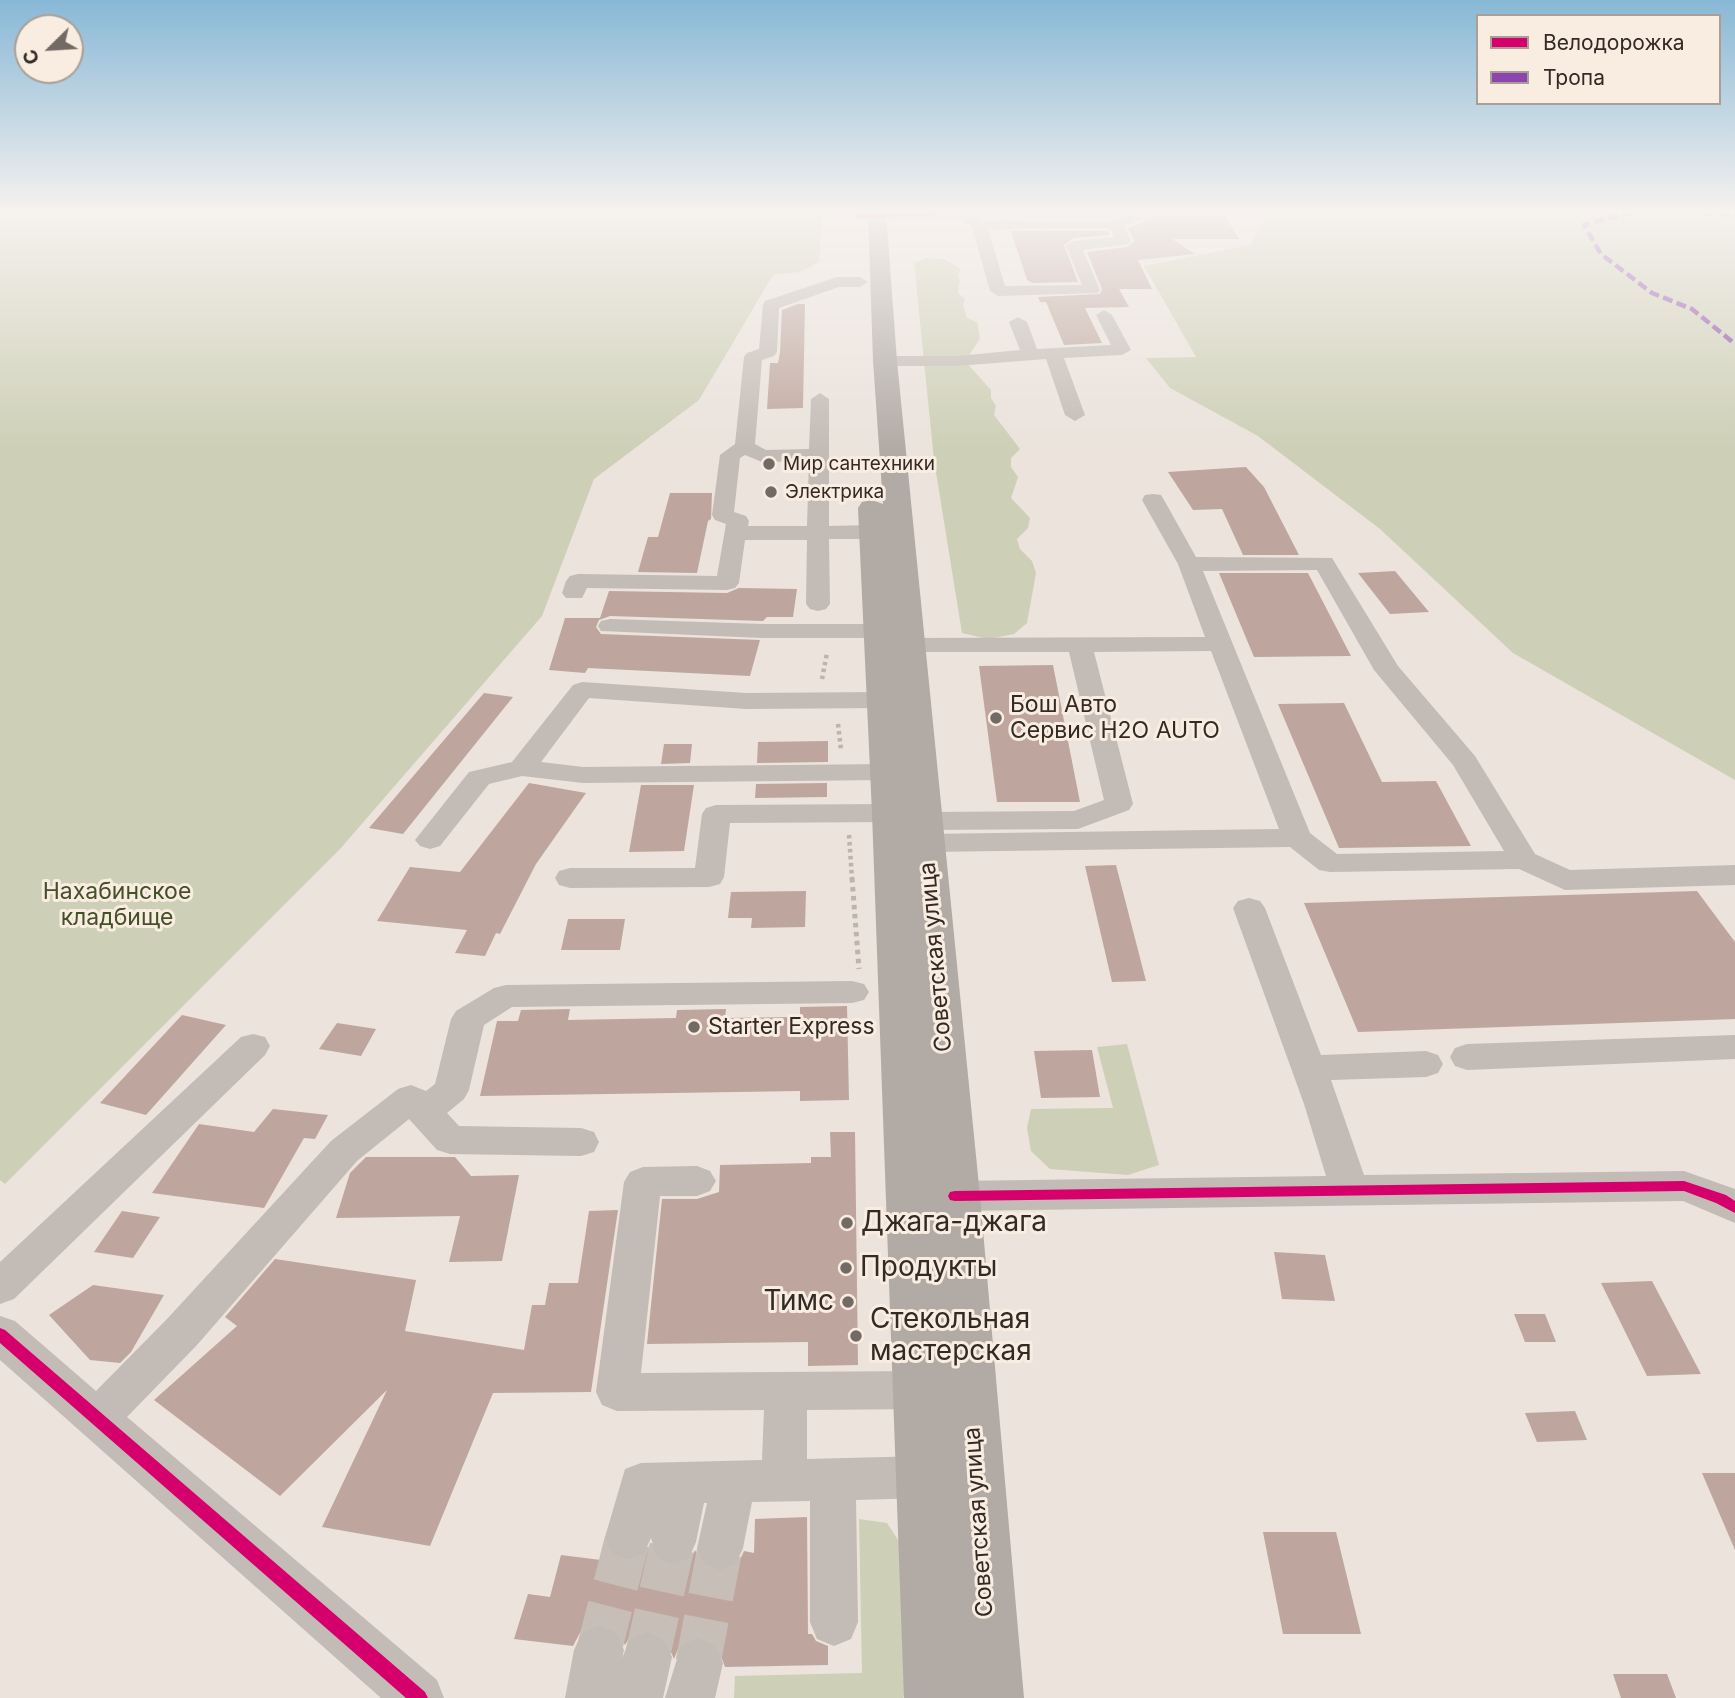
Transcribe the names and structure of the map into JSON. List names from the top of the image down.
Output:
{
  "streets": {
    "main road": ["Советская улица"]
  },
  "parks": ["Нахабинское кладбище"],
  "places": [
    "Мир сантехники",
    "Электрика",
    "Бош Авто Сервис H2O AUTO",
    "Starter Express",
    "Джага-джага",
    "Продукты",
    "Тимс",
    "Стекольная мастерская"
  ],
  "legend": ["Велодорожка", "Тропа"],
  "north": "bottom left"
}
